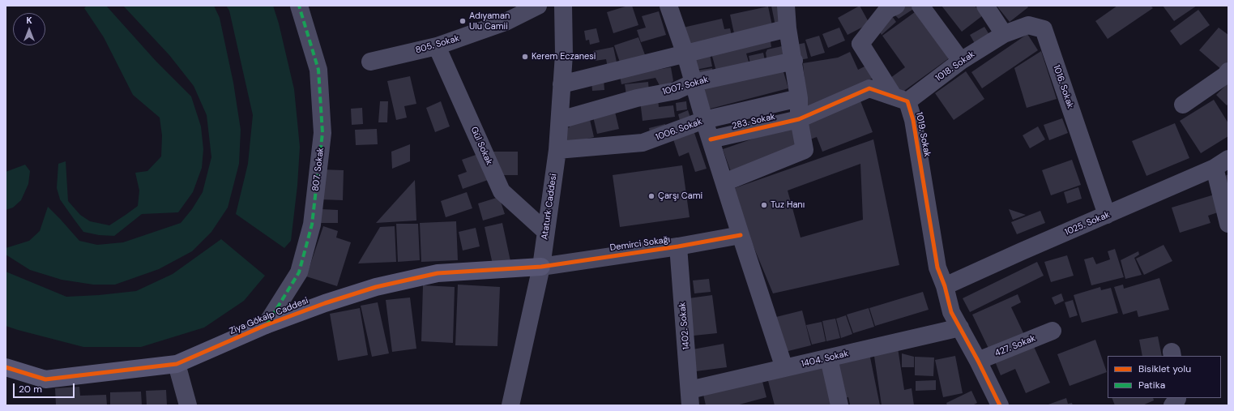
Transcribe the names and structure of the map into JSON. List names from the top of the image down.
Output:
{
  "streets": {
    "street": [
      "805. Sokak",
      "1018. Sokak",
      "1007. Sokak",
      "1016. Sokak",
      "283. Sokak",
      "1006. Sokak",
      "1019. Sokak",
      "Gül Sokak",
      "807. Sokak",
      "Ataturk Caddesi",
      "1025. Sokak",
      "Demirci Sokağı",
      "Ziya Gökalp Caddesi",
      "1402. Sokak",
      "427. Sokak",
      "1404. Sokak"
    ]
  },
  "crossings": [
    ["805. Sokak", "Gül Sokak"],
    ["1018. Sokak", "1016. Sokak"],
    ["1018. Sokak", "1019. Sokak"],
    ["1007. Sokak", "Ataturk Caddesi"],
    ["1016. Sokak", "1025. Sokak"],
    ["1006. Sokak", "Ataturk Caddesi"],
    ["1019. Sokak", "1025. Sokak"],
    ["1019. Sokak", "427. Sokak"],
    ["1019. Sokak", "1404. Sokak"],
    ["Gül Sokak", "Ataturk Caddesi"],
    ["807. Sokak", "Ziya Gökalp Caddesi"],
    ["Ataturk Caddesi", "Demirci Sokağı"],
    ["Ataturk Caddesi", "Ziya Gökalp Caddesi"],
    ["Demirci Sokağı", "Ziya Gökalp Caddesi"],
    ["Demirci Sokağı", "1402. Sokak"],
    ["1402. Sokak", "1404. Sokak"]
  ],
  "places": [
    "Adıyaman Ulu Camii",
    "Kerem Eczanesi",
    "Çarşı Cami",
    "Tuz Hanı"
  ],
  "legend": ["Bisiklet yolu", "Patika"],
  "scale_bar": "20 m",
  "north": "top"
}
